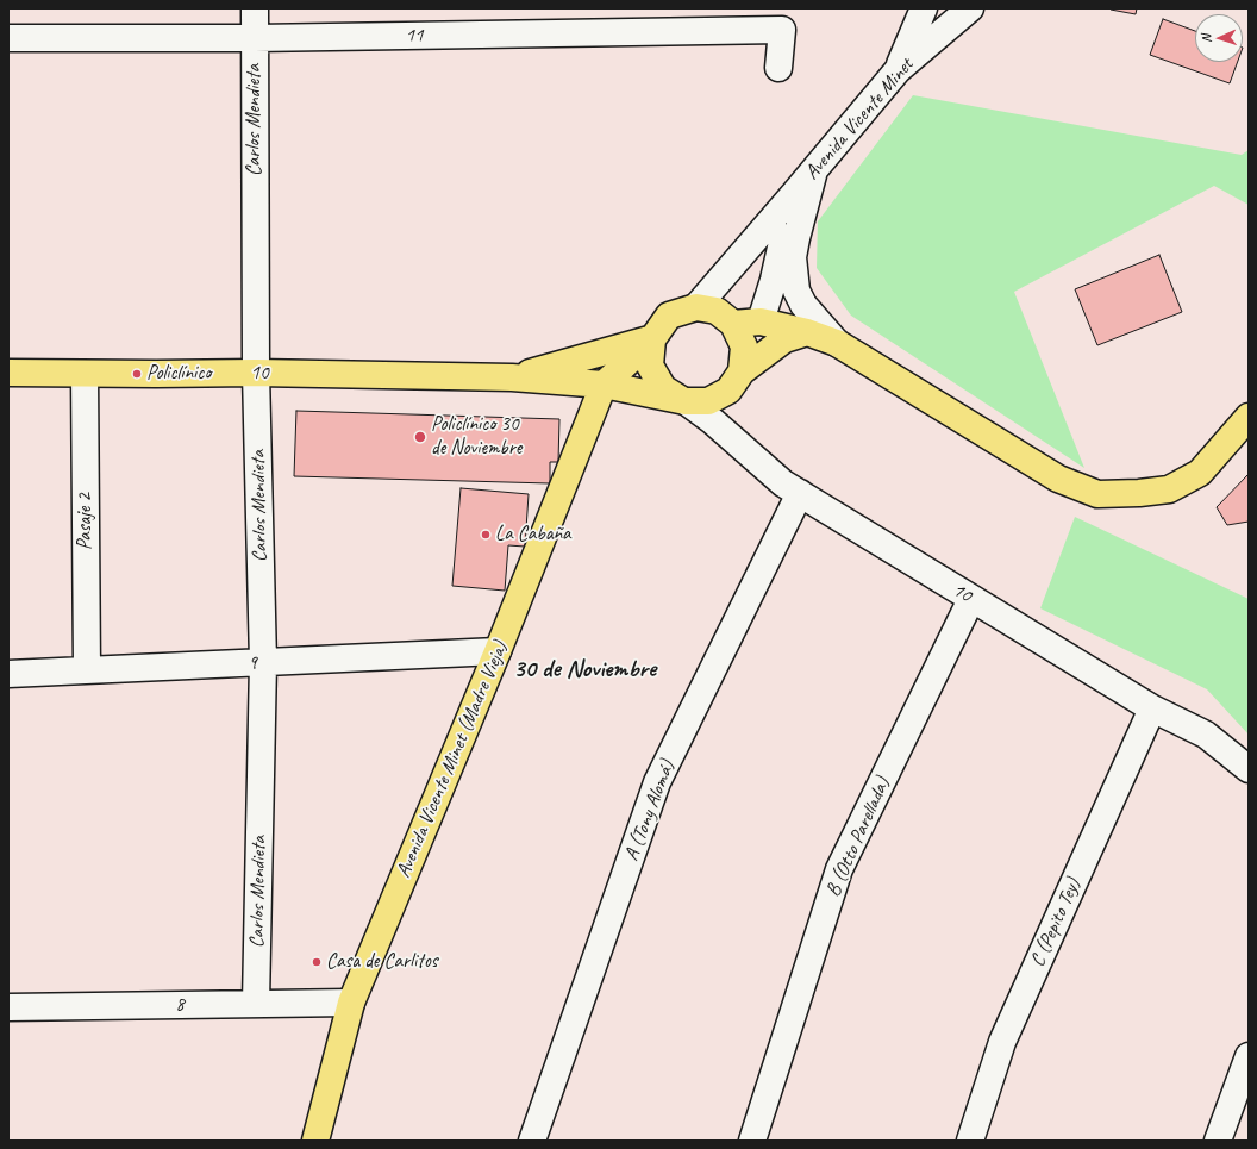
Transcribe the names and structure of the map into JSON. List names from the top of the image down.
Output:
{
  "streets": {
    "main road": ["10", "Avenida Vicente Minet (Madre Vieja)"],
    "street": [
      "11",
      "Avenida Vicente Minet",
      "Carlos Mendieta",
      "Pasaje 2",
      "9",
      "A (Tony Alomá)",
      "B (Otto Parellada)",
      "C (Pepito Tey)",
      "8"
    ]
  },
  "crossings": [
    ["11", "Carlos Mendieta"],
    ["Avenida Vicente Minet", "10"],
    ["Carlos Mendieta", "10"],
    ["Carlos Mendieta", "9"],
    ["Carlos Mendieta", "8"],
    ["10", "Pasaje 2"],
    ["10", "Avenida Vicente Minet (Madre Vieja)"],
    ["10", "A (Tony Alomá)"],
    ["10", "B (Otto Parellada)"],
    ["10", "C (Pepito Tey)"],
    ["Pasaje 2", "9"],
    ["9", "Avenida Vicente Minet (Madre Vieja)"],
    ["Avenida Vicente Minet (Madre Vieja)", "8"]
  ],
  "districts": ["30 de Noviembre"],
  "places": [
    "Policlínico",
    "Policlínico 30 de Noviembre",
    "La Cabaña",
    "Casa de Carlitos"
  ],
  "north": "left"
}
